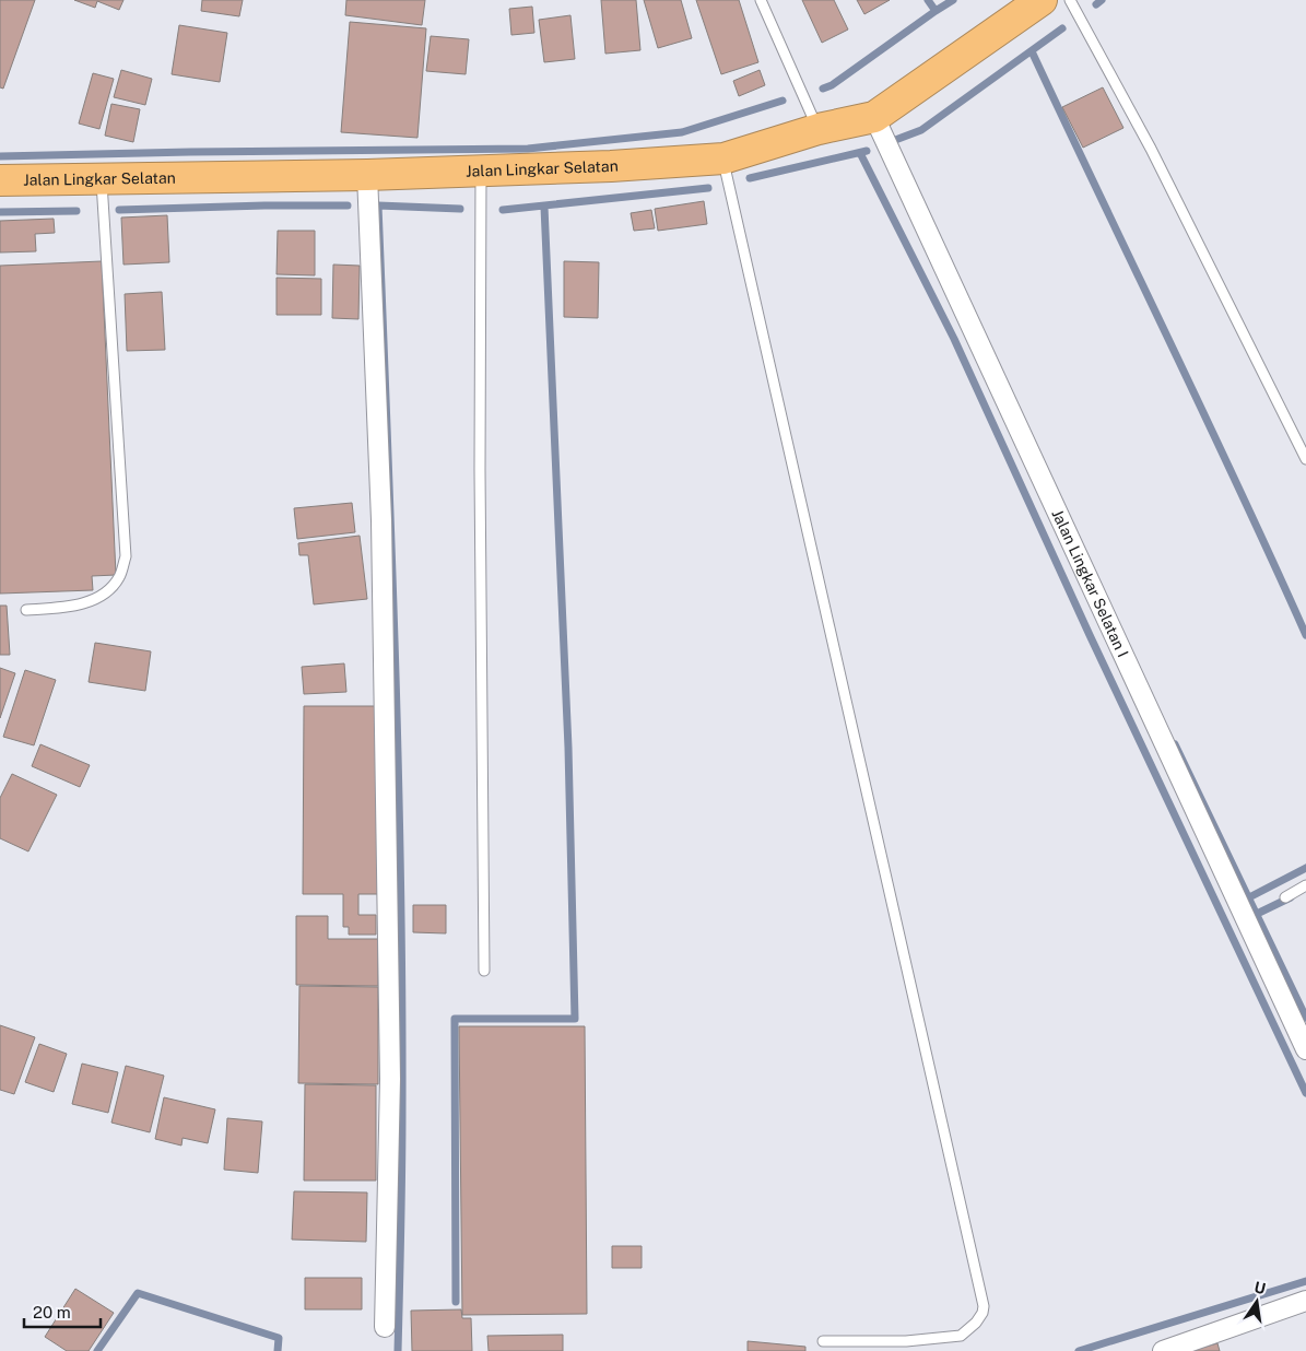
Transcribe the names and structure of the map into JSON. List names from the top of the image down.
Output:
{
  "streets": {
    "highway": ["Jalan Lingkar Selatan"],
    "street": ["Jalan Lingkar Selatan I"]
  },
  "crossings": [
    ["Jalan Lingkar Selatan", "Jalan Lingkar Selatan I"]
  ],
  "scale_bar": "20 m",
  "north": "top"
}
